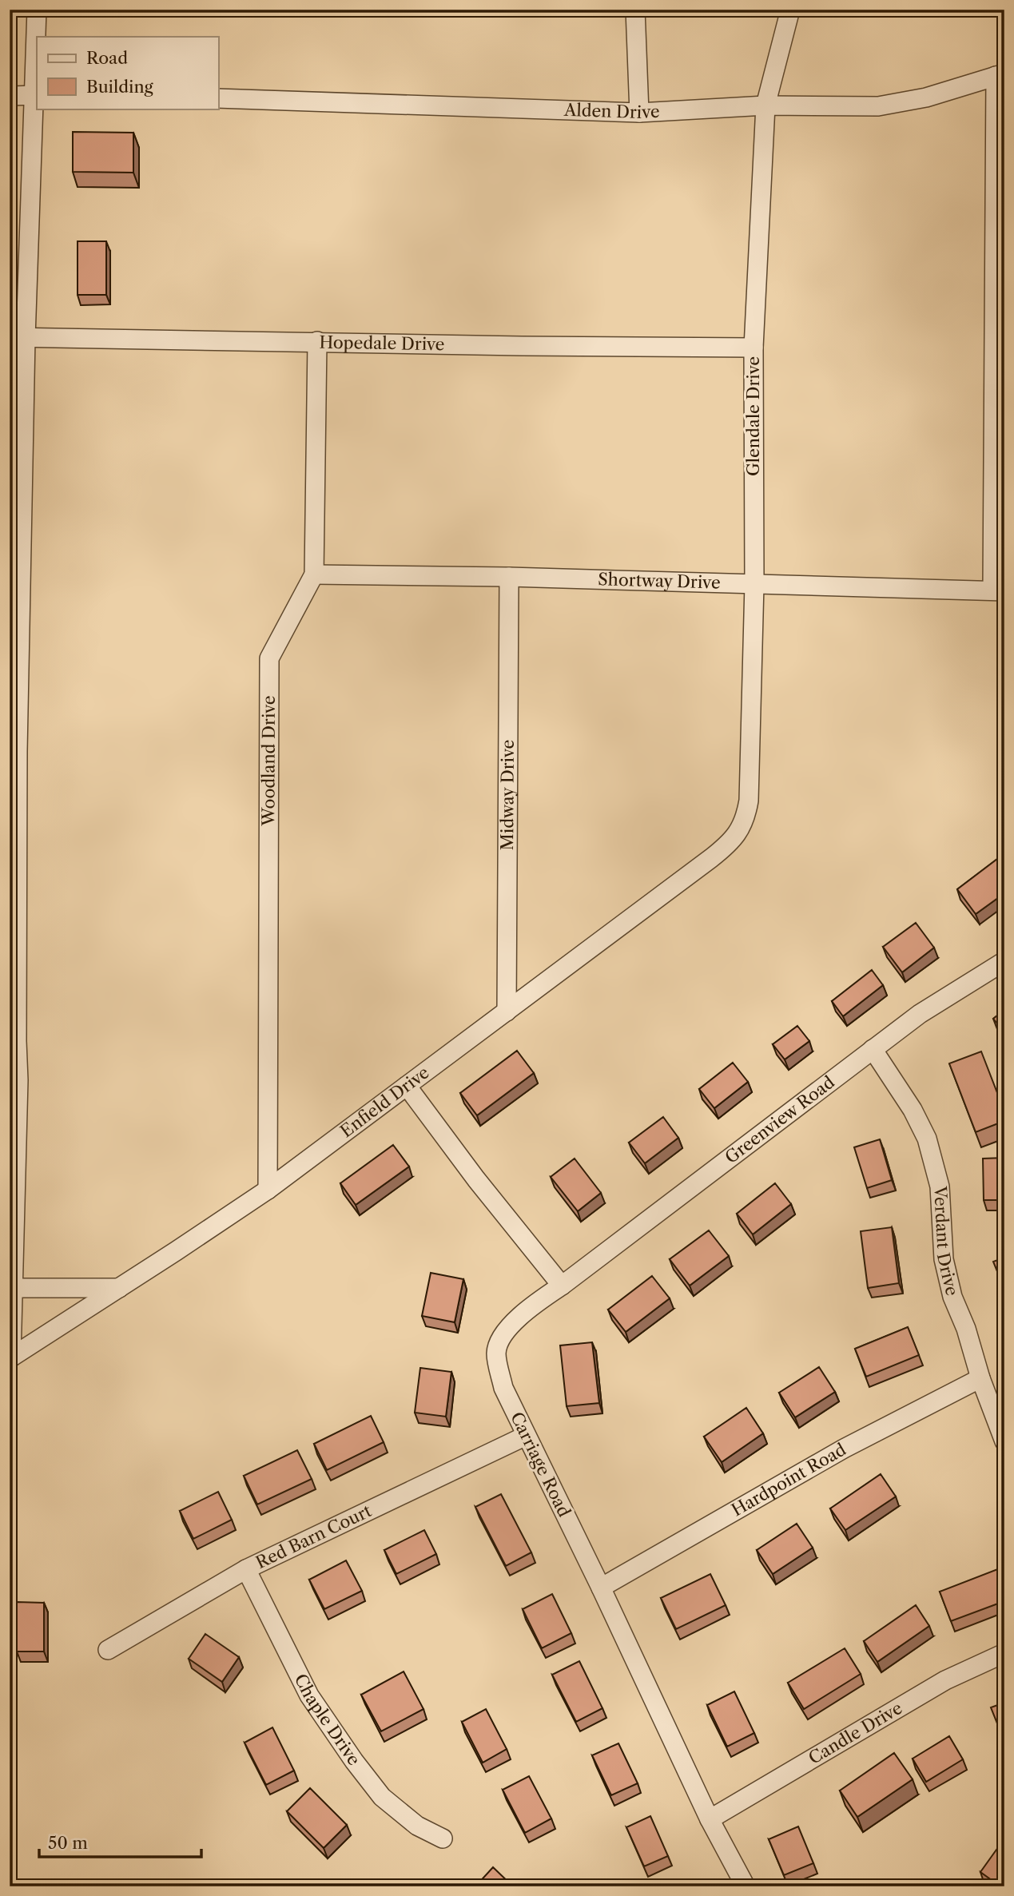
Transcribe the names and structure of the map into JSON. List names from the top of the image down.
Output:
{
  "streets": {
    "street": [
      "Alden Drive",
      "Hopedale Drive",
      "Glendale Drive",
      "Shortway Drive",
      "Woodland Drive",
      "Midway Drive",
      "Enfield Drive",
      "Greenview Road",
      "Verdant Drive",
      "Carriage Road",
      "Hardpoint Road",
      "Red Barn Court",
      "Chaple Drive",
      "Candle Drive"
    ]
  },
  "crossings": [
    ["Alden Drive", "Glendale Drive"],
    ["Hopedale Drive", "Glendale Drive"],
    ["Hopedale Drive", "Woodland Drive"],
    ["Glendale Drive", "Shortway Drive"],
    ["Glendale Drive", "Enfield Drive"],
    ["Shortway Drive", "Woodland Drive"],
    ["Shortway Drive", "Midway Drive"],
    ["Woodland Drive", "Enfield Drive"],
    ["Midway Drive", "Enfield Drive"],
    ["Greenview Road", "Verdant Drive"],
    ["Greenview Road", "Carriage Road"],
    ["Verdant Drive", "Hardpoint Road"],
    ["Carriage Road", "Hardpoint Road"],
    ["Carriage Road", "Red Barn Court"],
    ["Carriage Road", "Candle Drive"],
    ["Red Barn Court", "Chaple Drive"]
  ],
  "legend": ["Road", "Building"],
  "scale_bar": "50 m"
}
